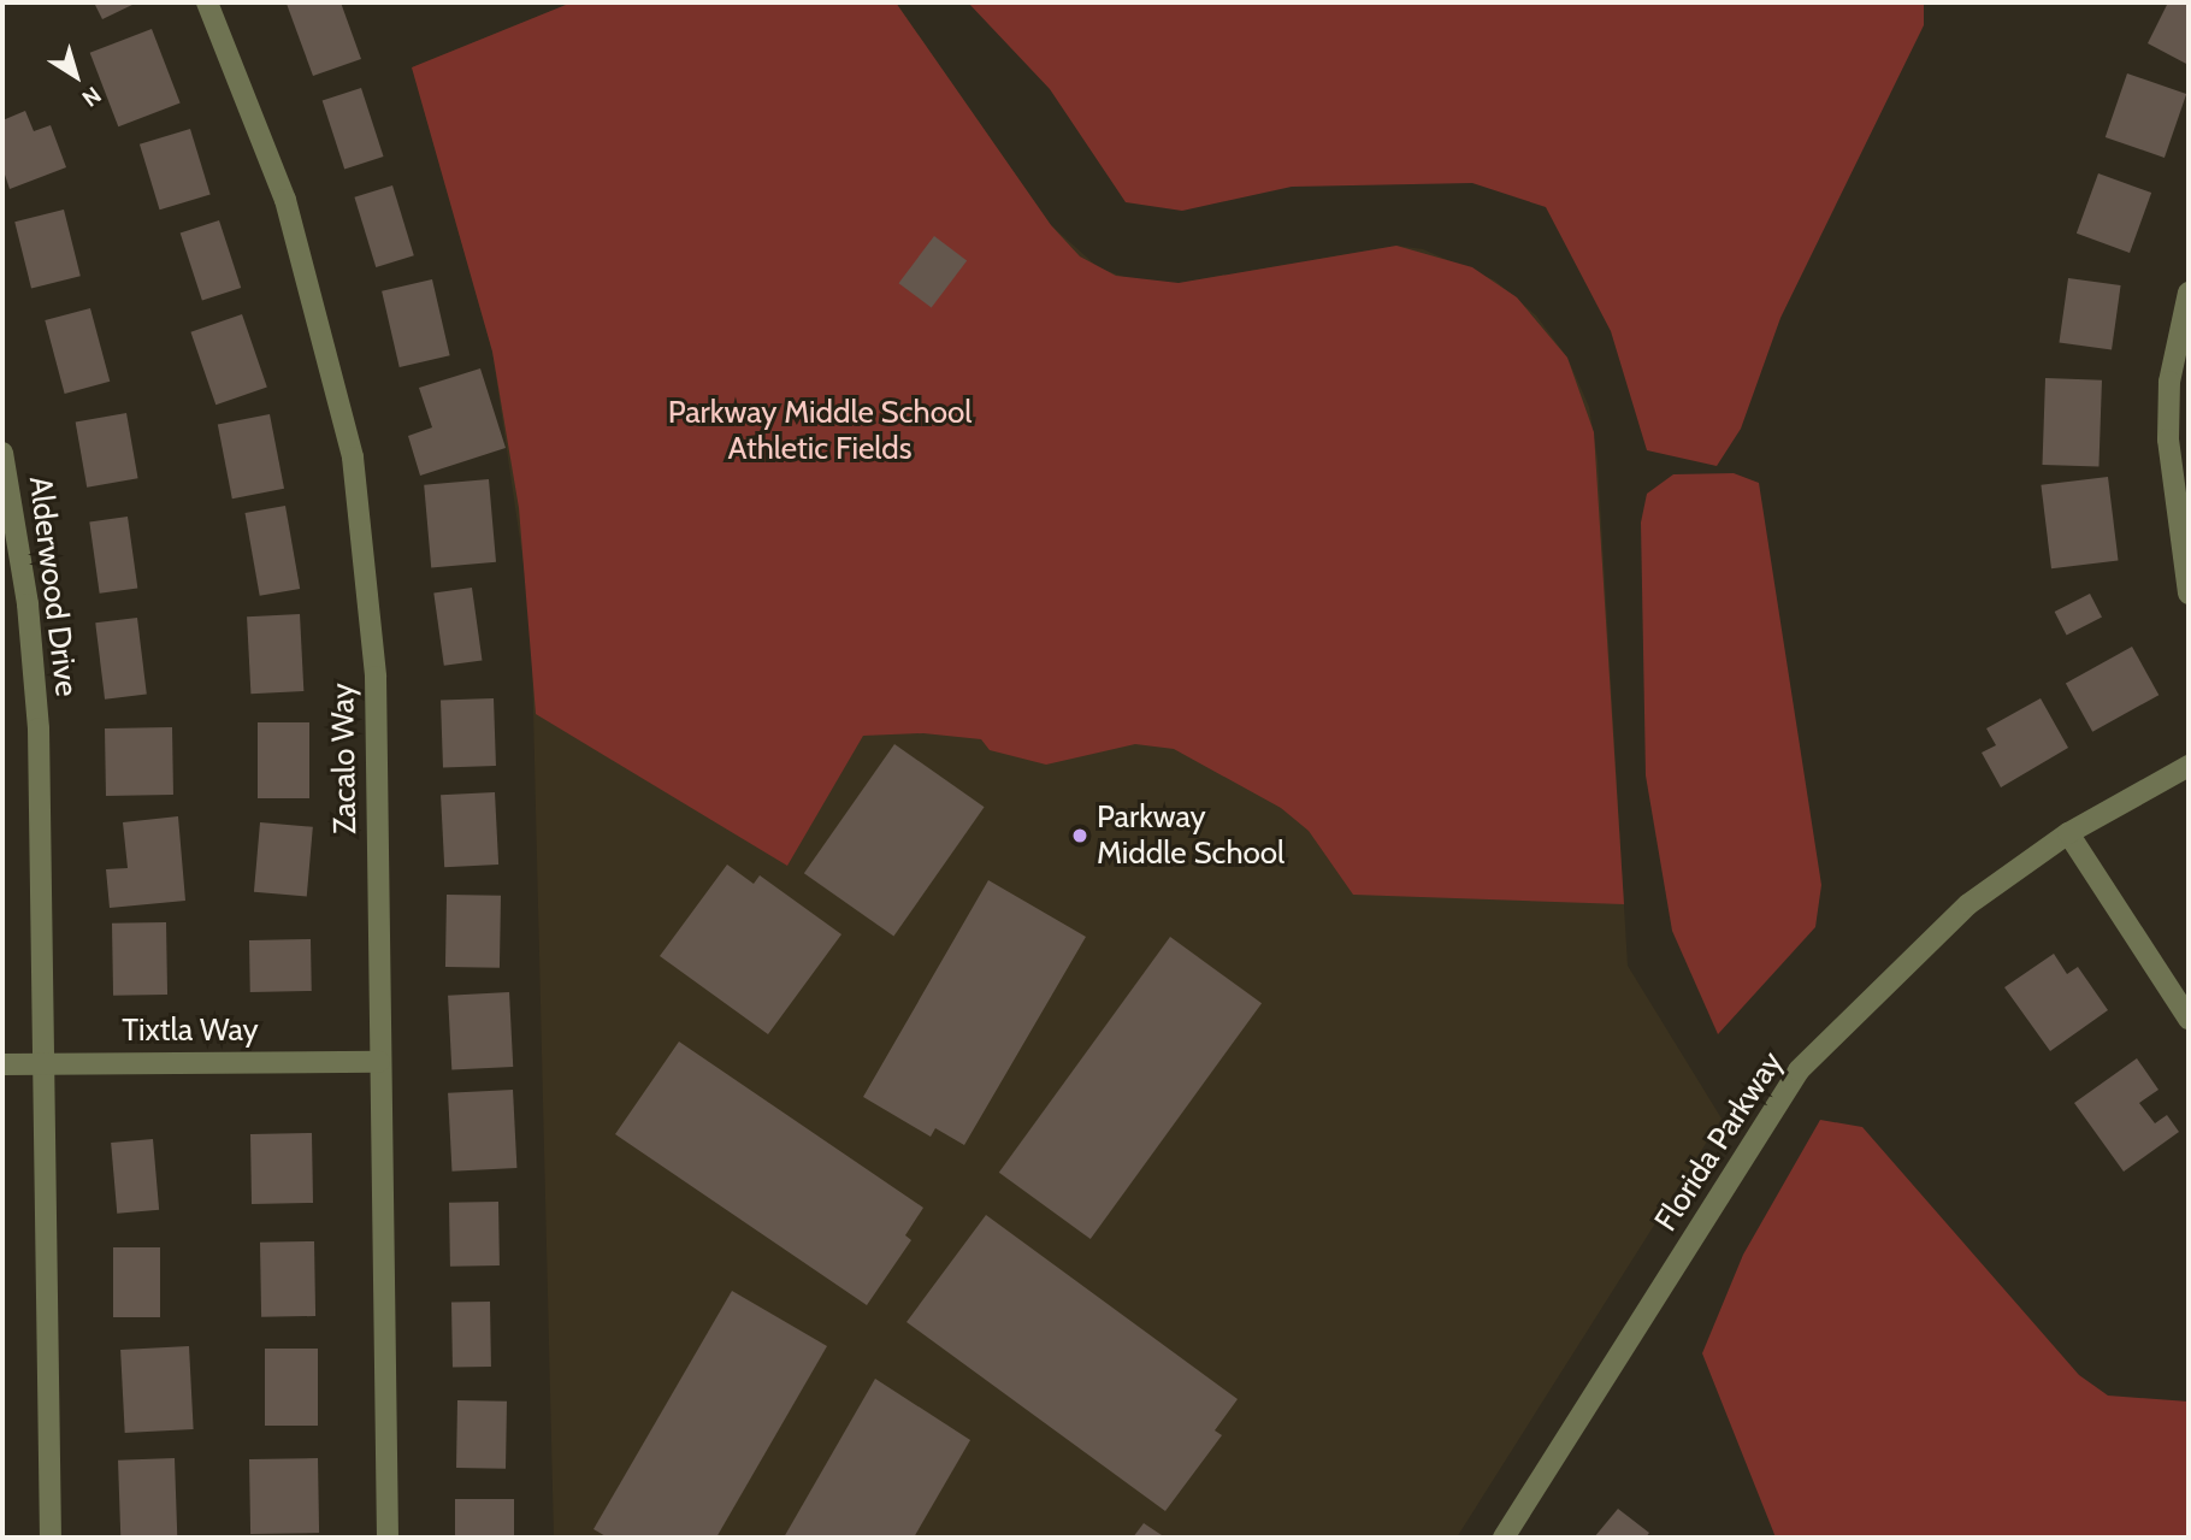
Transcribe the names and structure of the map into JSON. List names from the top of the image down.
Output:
{
  "streets": {
    "street": [
      "Alderwood Drive",
      "Zacalo Way",
      "Tixtla Way",
      "Florida Parkway"
    ]
  },
  "crossings": [
    ["Alderwood Drive", "Tixtla Way"],
    ["Zacalo Way", "Tixtla Way"]
  ],
  "parks": ["Parkway Middle School Athletic Fields"],
  "places": ["Parkway Middle School"],
  "north": "bottom right"
}
